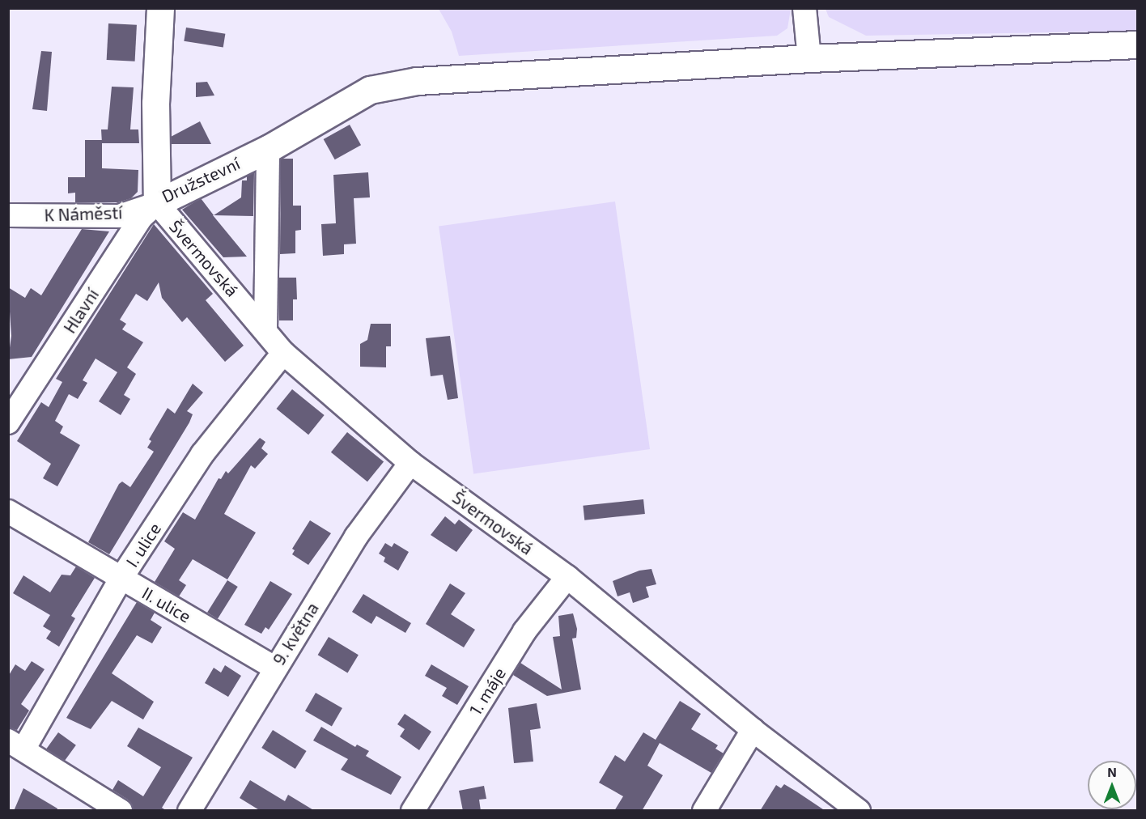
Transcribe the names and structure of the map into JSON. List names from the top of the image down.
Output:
{
  "streets": {
    "main road": ["Družstevní"],
    "street": [
      "K Náměstí",
      "Švermovská",
      "Hlavní",
      "I. ulice",
      "II. ulice",
      "9. května",
      "1. máje"
    ]
  },
  "crossings": [
    ["Družstevní", "K Náměstí"],
    ["Družstevní", "Švermovská"],
    ["Družstevní", "Hlavní"],
    ["K Náměstí", "Švermovská"],
    ["K Náměstí", "Hlavní"],
    ["Švermovská", "Hlavní"],
    ["Švermovská", "I. ulice"],
    ["Švermovská", "9. května"],
    ["Švermovská", "1. máje"],
    ["I. ulice", "II. ulice"],
    ["II. ulice", "9. května"]
  ],
  "north": "top"
}
